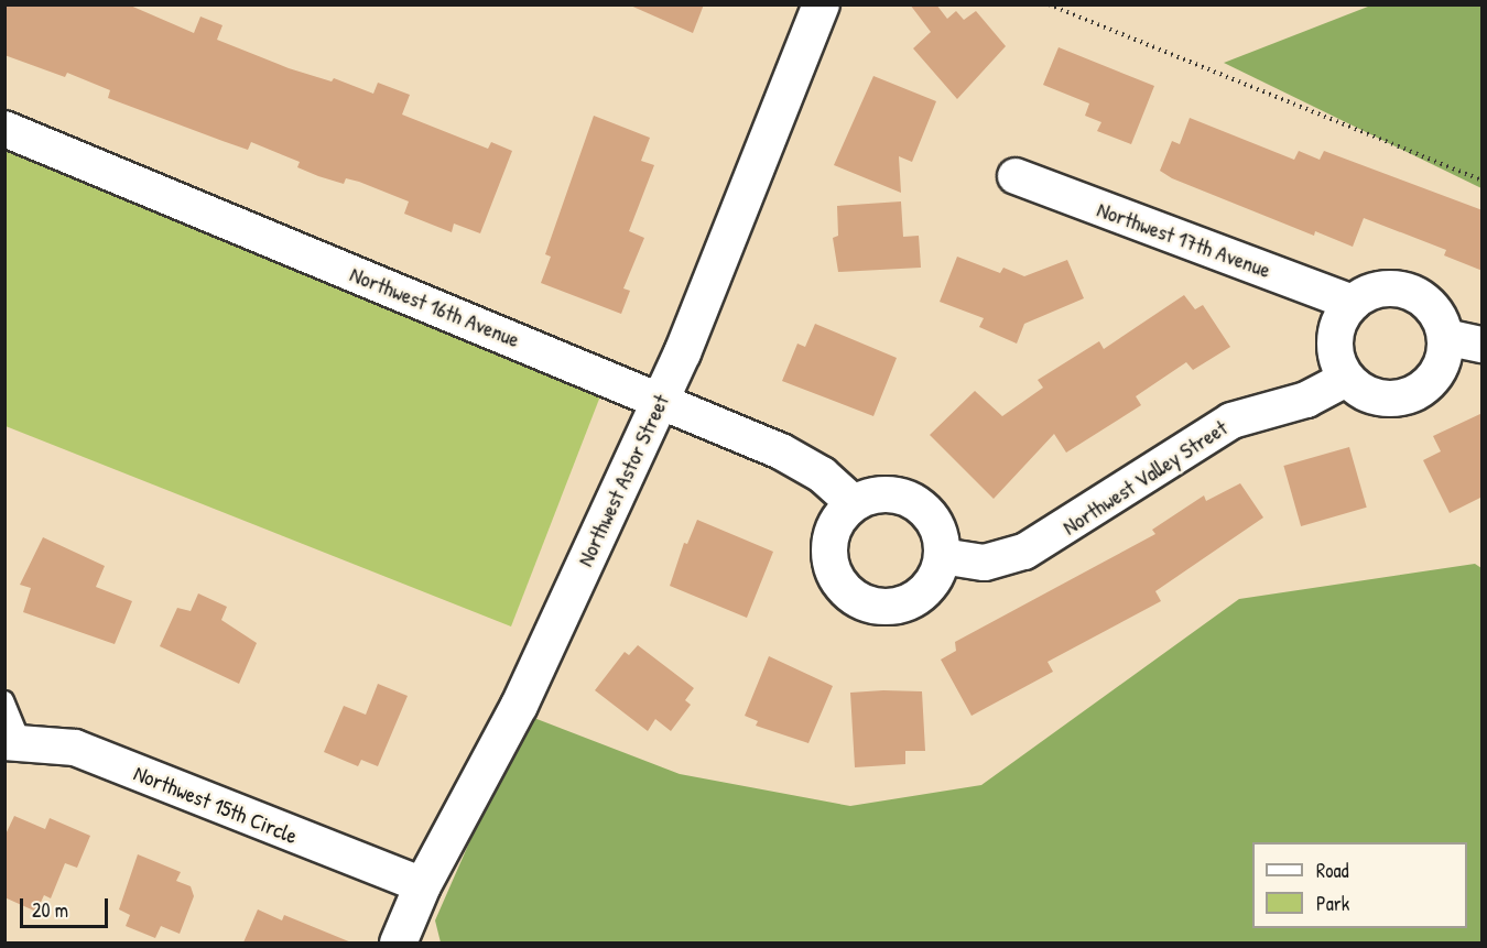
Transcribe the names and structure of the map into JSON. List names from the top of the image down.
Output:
{
  "streets": {
    "street": [
      "Northwest 17th Avenue",
      "Northwest 16th Avenue",
      "Northwest Valley Street",
      "Northwest Astor Street",
      "Northwest 15th Circle"
    ]
  },
  "crossings": [
    ["Northwest 17th Avenue", "Northwest Valley Street"],
    ["Northwest 16th Avenue", "Northwest Valley Street"],
    ["Northwest 16th Avenue", "Northwest Astor Street"],
    ["Northwest Astor Street", "Northwest 15th Circle"]
  ],
  "legend": ["Road", "Park"],
  "scale_bar": "20 m"
}
